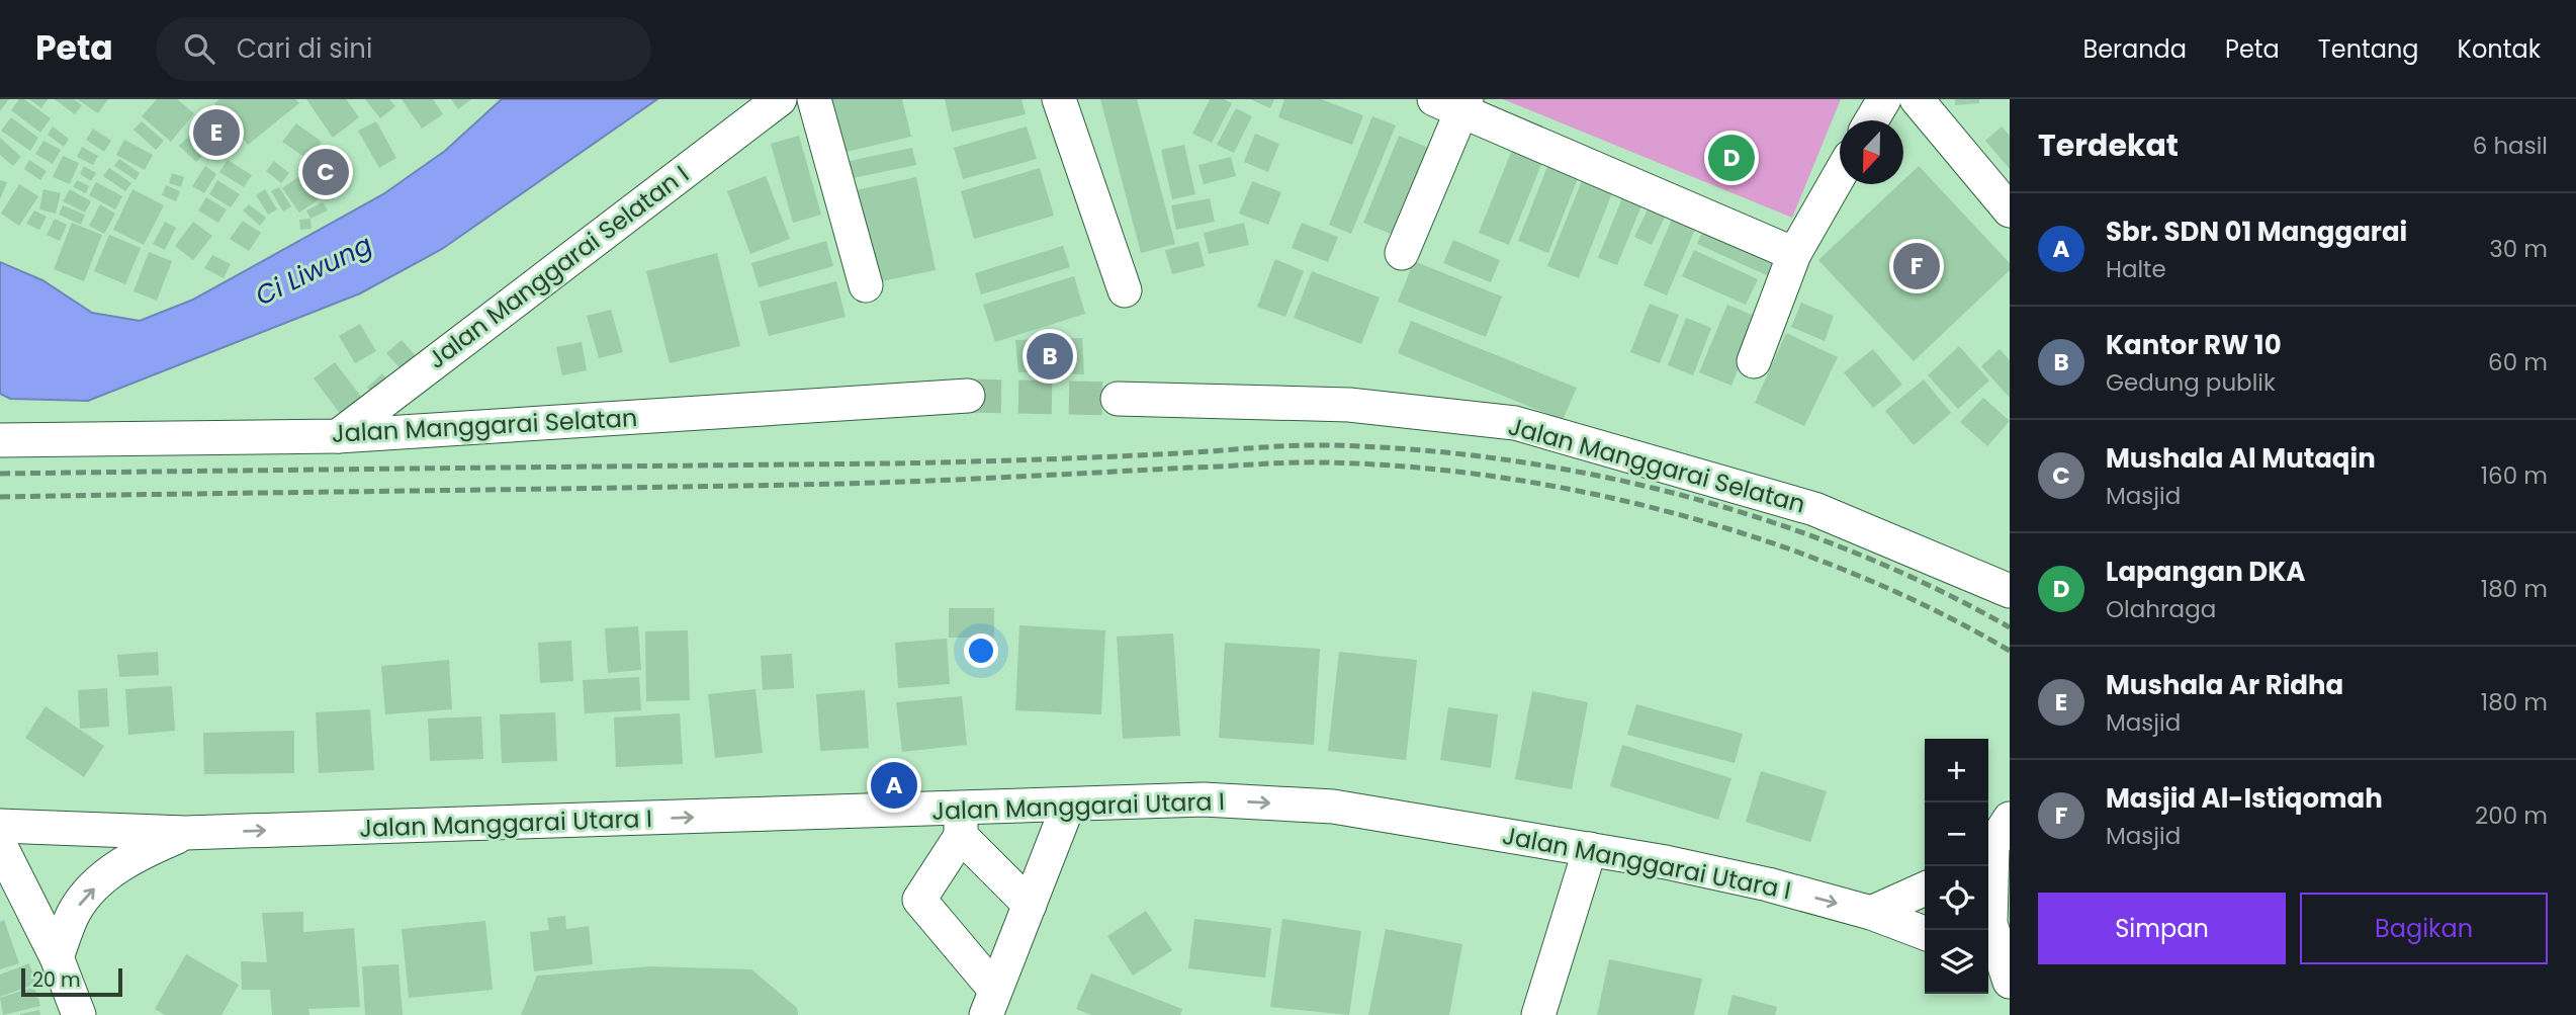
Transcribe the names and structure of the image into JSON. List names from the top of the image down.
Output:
{
  "streets": {
    "street": ["Jalan Manggarai Selatan I", "Jalan Manggarai Selatan", "Jalan Manggarai Utara I"]
  },
  "crossings": [
    ["Jalan Manggarai Selatan I", "Jalan Manggarai Selatan"]
  ],
  "one_way": ["Jalan Manggarai Utara I"],
  "water": ["Ci Liwung"],
  "scale_bar": "20 m",
  "north": "bottom",
  "page": {
    "header": "Peta",
    "search": "Cari di sini",
    "nav": [
      "Beranda",
      "Peta",
      "Tentang",
      "Kontak"
    ],
    "heading": ["Terdekat", "6 hasil"],
    "pins": [
      "E",
      "D",
      "C",
      "F",
      "B",
      "A"
    ],
    "list": [
      {
        "mark": "A",
        "name": "Sbr. SDN 01 Manggarai",
        "note": "Halte",
        "value": "30 m"
      },
      {
        "mark": "B",
        "name": "Kantor RW 10",
        "note": "Gedung publik",
        "value": "60 m"
      },
      {
        "mark": "C",
        "name": "Mushala Al Mutaqin",
        "note": "Masjid",
        "value": "160 m"
      },
      {
        "mark": "D",
        "name": "Lapangan DKA",
        "note": "Olahraga",
        "value": "180 m"
      },
      {
        "mark": "E",
        "name": "Mushala Ar Ridha",
        "note": "Masjid",
        "value": "180 m"
      },
      {
        "mark": "F",
        "name": "Masjid Al-Istiqomah",
        "note": "Masjid",
        "value": "200 m"
      }
    ],
    "map_buttons": ["+", "−"],
    "buttons": ["Simpan", "Bagikan"],
    "scale": "20 m"
  }
}
